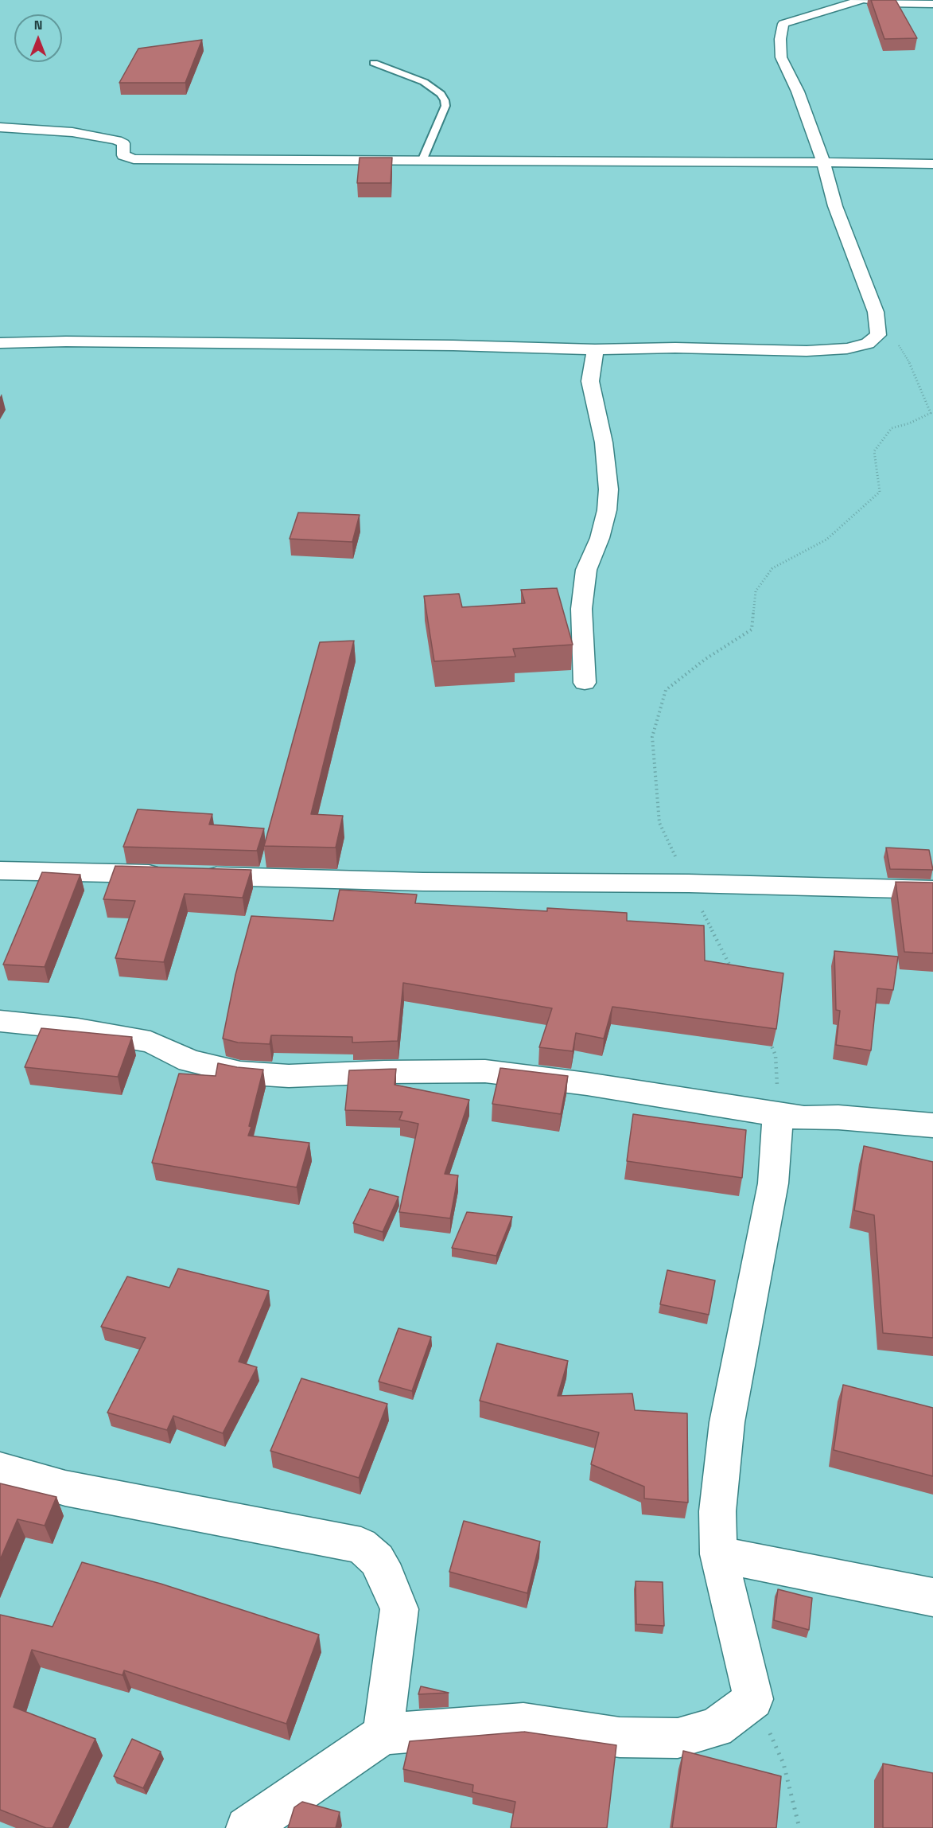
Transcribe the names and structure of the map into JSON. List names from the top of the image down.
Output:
{
  "north": "top"
}
